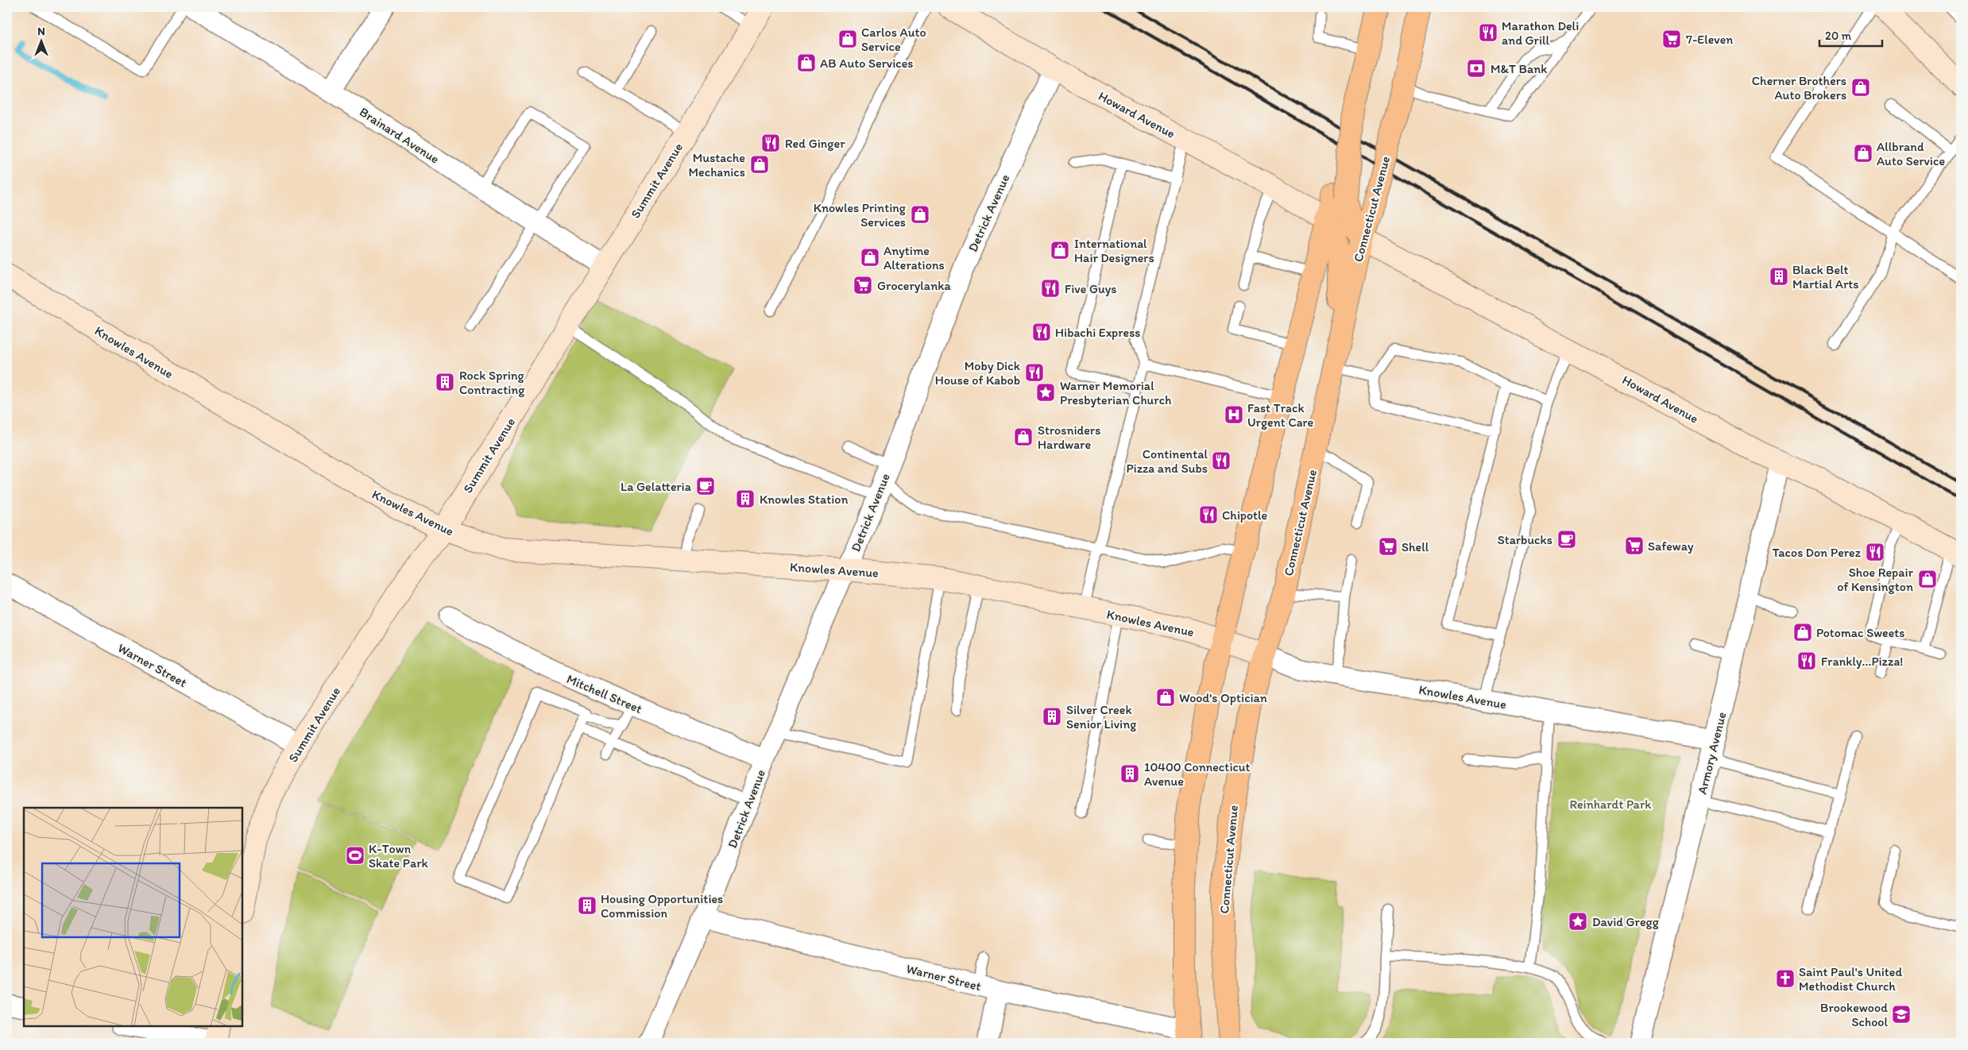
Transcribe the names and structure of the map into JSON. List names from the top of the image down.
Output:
{
  "streets": {
    "main road": ["Connecticut Avenue"],
    "street": [
      "Howard Avenue",
      "Brainard Avenue",
      "Summit Avenue",
      "Detrick Avenue",
      "Knowles Avenue",
      "Warner Street",
      "Mitchell Street",
      "Armory Avenue"
    ]
  },
  "crossings": [
    ["Howard Avenue", "Connecticut Avenue"],
    ["Howard Avenue", "Detrick Avenue"],
    ["Howard Avenue", "Armory Avenue"],
    ["Brainard Avenue", "Summit Avenue"],
    ["Summit Avenue", "Knowles Avenue"],
    ["Summit Avenue", "Warner Street"],
    ["Connecticut Avenue", "Knowles Avenue"],
    ["Detrick Avenue", "Knowles Avenue"],
    ["Detrick Avenue", "Warner Street"],
    ["Detrick Avenue", "Mitchell Street"],
    ["Knowles Avenue", "Armory Avenue"]
  ],
  "parks": ["Reinhardt Park"],
  "places": {
    "restaurant": [
      "Marathon Deli and Grill",
      "Red Ginger",
      "Five Guys",
      "Hibachi Express",
      "Moby Dick House of Kabob",
      "Continental Pizza and Subs",
      "Chipotle",
      "Tacos Don Perez",
      "Frankly...Pizza!"
    ],
    "shop": [
      "Carlos Auto Service",
      "AB Auto Services",
      "Cherner Brothers Auto Brokers",
      "Allbrand Auto Service",
      "Mustache Mechanics",
      "Knowles Printing Services",
      "International Hair Designers",
      "Anytime Alterations",
      "Strosniders Hardware",
      "Shoe Repair of Kensington",
      "Potomac Sweets",
      "Wood's Optician"
    ],
    "supermarket": [
      "7-Eleven",
      "Grocerylanka",
      "Safeway",
      "Shell"
    ],
    "bank": ["M&T Bank"],
    "building": [
      "Black Belt Martial Arts",
      "Rock Spring Contracting",
      "Knowles Station",
      "Silver Creek Senior Living",
      "10400 Connecticut Avenue",
      "Housing Opportunities Commission"
    ],
    "place": ["Warner Memorial Presbyterian Church", "David Gregg"],
    "hospital": ["Fast Track Urgent Care"],
    "cafe": ["La Gelatteria", "Starbucks"],
    "sports": ["K-Town Skate Park"],
    "church": ["Saint Paul's United Methodist Church"],
    "school or university": ["Brookewood School"]
  },
  "scale_bar": "20 m",
  "north": "top"
}
